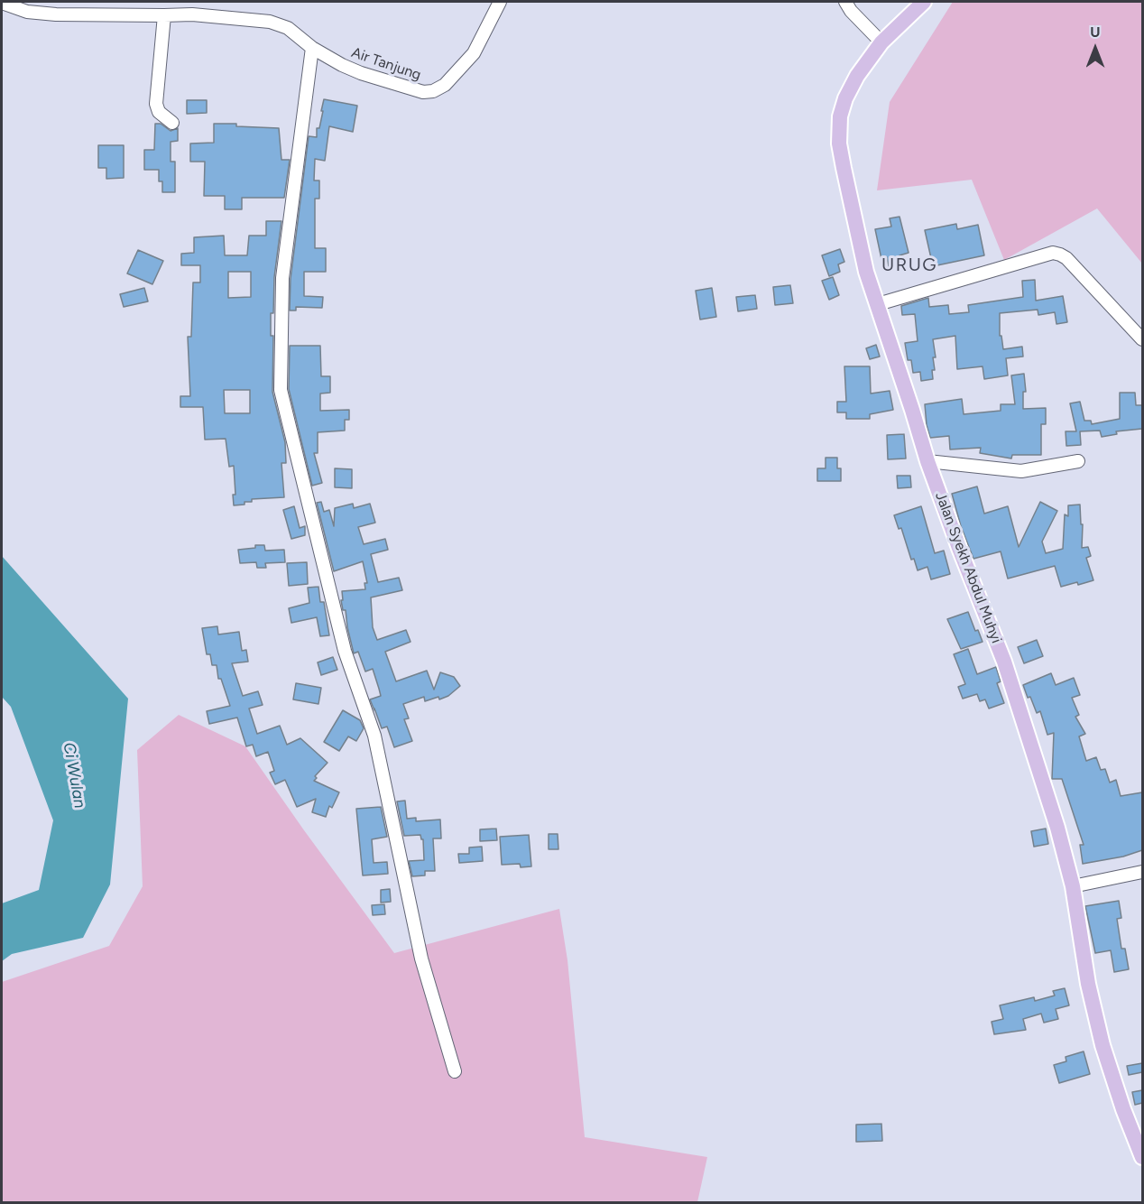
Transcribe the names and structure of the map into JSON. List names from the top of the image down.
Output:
{
  "streets": {
    "main road": ["Jalan Syekh Abdul Muhyi"],
    "street": ["Air Tanjung"]
  },
  "districts": ["URUG"],
  "water": ["Ci Wulan"],
  "north": "top"
}
